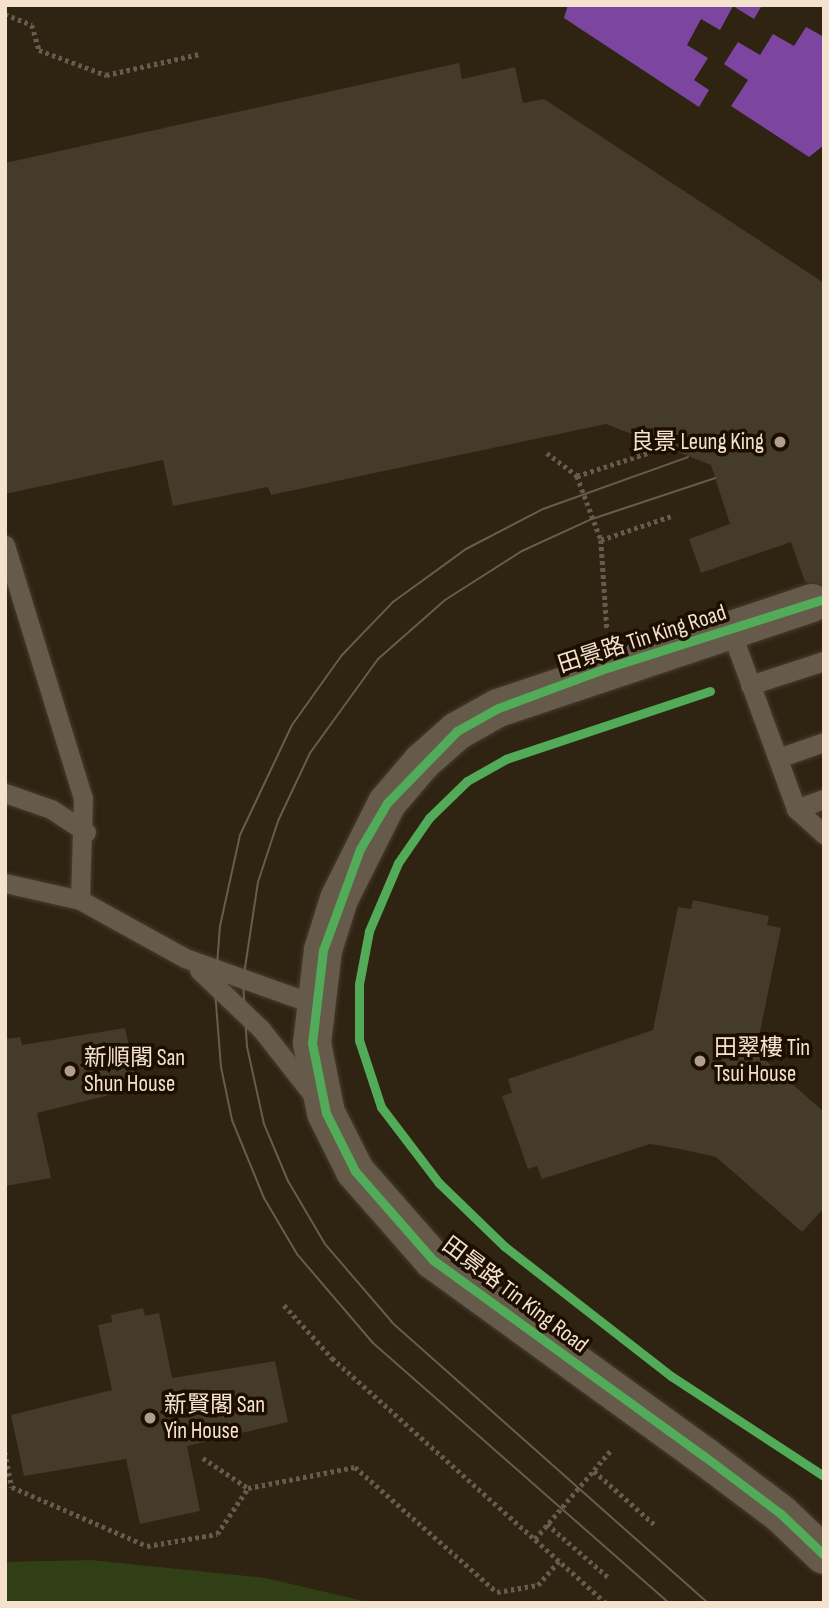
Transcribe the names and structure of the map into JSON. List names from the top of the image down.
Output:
{
  "streets": {
    "street": ["田景路 Tin King Road"]
  },
  "places": [
    "良景 Leung King",
    "田翠樓 Tin Tsui House",
    "新順閣 San Shun House",
    "新賢閣 San Yin House"
  ]
}
